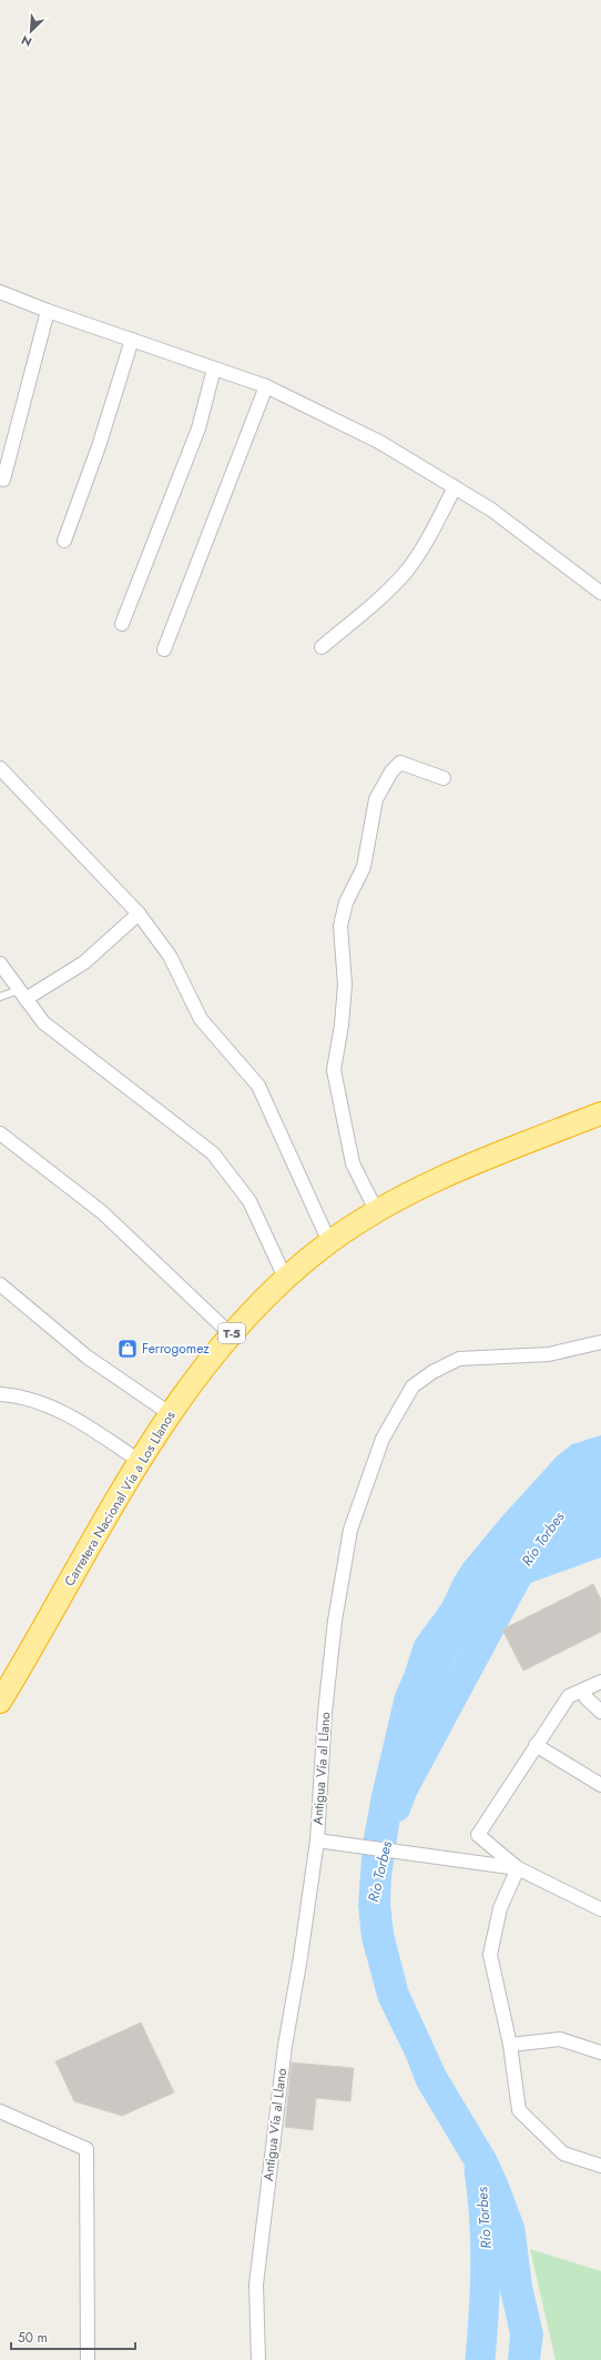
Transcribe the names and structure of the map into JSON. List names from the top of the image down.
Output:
{
  "streets": {
    "highway": ["T-5", "Carretera Nacional Vía a Los Llanos"],
    "street": ["Antigua Vía al Llano"]
  },
  "water": ["Río Torbes"],
  "places": {
    "shop": ["Ferrogomez"]
  },
  "scale_bar": "50 m",
  "north": "bottom left"
}
